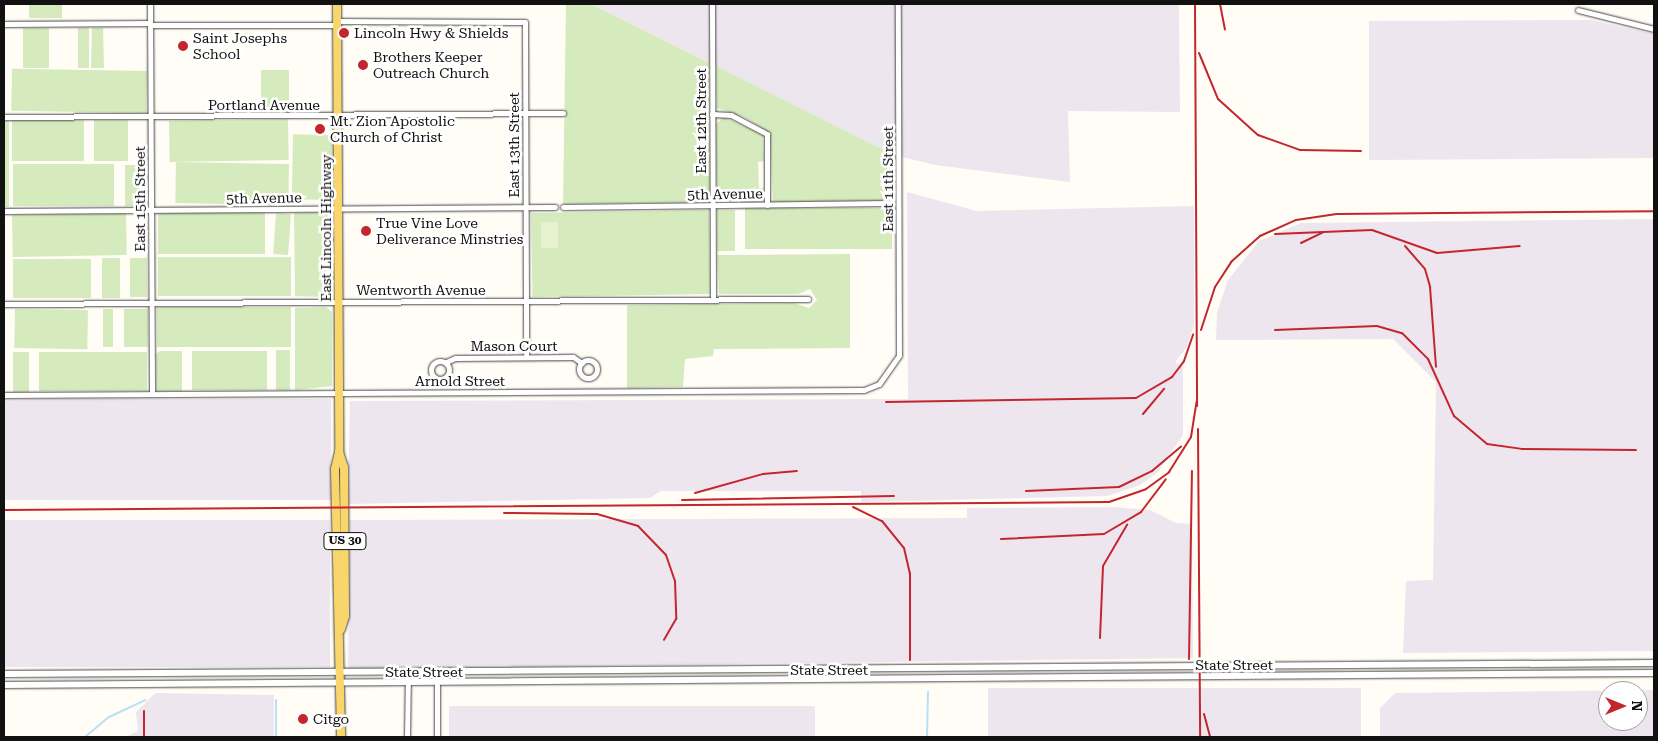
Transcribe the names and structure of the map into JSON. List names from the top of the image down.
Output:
{
  "streets": {
    "main road": ["East Lincoln Highway", "US 30"],
    "street": [
      "Portland Avenue",
      "East 12th Street",
      "East 13th Street",
      "East 11th Street",
      "5th Avenue",
      "East 15th Street",
      "Wentworth Avenue",
      "Mason Court",
      "Arnold Street",
      "State Street"
    ]
  },
  "crossings": [
    ["Portland Avenue", "East 13th Street"],
    ["Portland Avenue", "East 15th Street"],
    ["Portland Avenue", "East Lincoln Highway"],
    ["East 12th Street", "5th Avenue"],
    ["East 12th Street", "Wentworth Avenue"],
    ["East 13th Street", "5th Avenue"],
    ["East 13th Street", "East Lincoln Highway"],
    ["East 13th Street", "Wentworth Avenue"],
    ["East 13th Street", "Mason Court"],
    ["East 11th Street", "Arnold Street"],
    ["5th Avenue", "East 15th Street"],
    ["5th Avenue", "East Lincoln Highway"],
    ["East 15th Street", "Wentworth Avenue"],
    ["East 15th Street", "Arnold Street"],
    ["East Lincoln Highway", "Wentworth Avenue"],
    ["East Lincoln Highway", "Arnold Street"],
    ["East Lincoln Highway", "State Street"]
  ],
  "places": [
    "Lincoln Hwy & Shields",
    "Saint Josephs School",
    "Brothers Keeper Outreach Church",
    "Mt. Zion Apostolic Church of Christ",
    "True Vine Love Deliverance Minstries",
    "Citgo"
  ],
  "north": "right"
}
